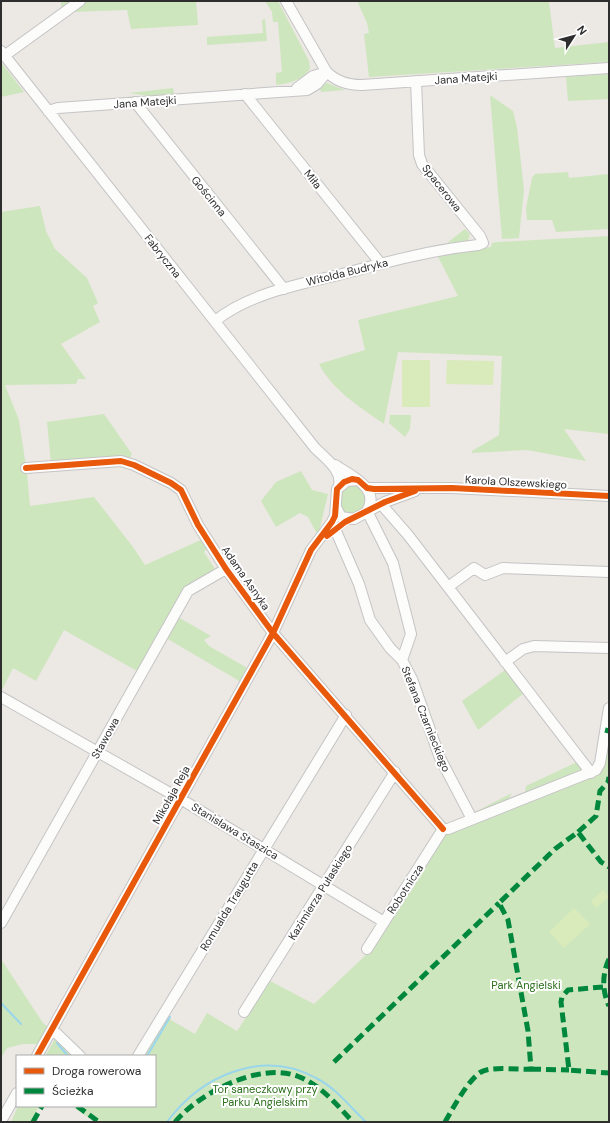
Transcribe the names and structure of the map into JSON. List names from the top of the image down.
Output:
{
  "streets": {
    "street": [
      "Jana Matejki",
      "Miła",
      "Spacerowa",
      "Gościnna",
      "Fabryczna",
      "Witolda Budryka",
      "Karola Olszewskiego",
      "Adama Asnyka",
      "Stefana Czarnieckiego",
      "Stawowa",
      "Mikołaja Reja",
      "Stanisława Staszica",
      "Robotnicza",
      "Kazimierza Pułaskiego",
      "Romualda Traugutta"
    ]
  },
  "crossings": [
    ["Jana Matejki", "Miła"],
    ["Jana Matejki", "Spacerowa"],
    ["Jana Matejki", "Gościnna"],
    ["Jana Matejki", "Fabryczna"],
    ["Miła", "Witolda Budryka"],
    ["Spacerowa", "Witolda Budryka"],
    ["Gościnna", "Witolda Budryka"],
    ["Fabryczna", "Witolda Budryka"],
    ["Fabryczna", "Karola Olszewskiego"],
    ["Adama Asnyka", "Stawowa"],
    ["Adama Asnyka", "Mikołaja Reja"],
    ["Adama Asnyka", "Robotnicza"],
    ["Adama Asnyka", "Kazimierza Pułaskiego"],
    ["Adama Asnyka", "Romualda Traugutta"],
    ["Stefana Czarnieckiego", "Mikołaja Reja"],
    ["Stawowa", "Stanisława Staszica"],
    ["Mikołaja Reja", "Stanisława Staszica"],
    ["Stanisława Staszica", "Robotnicza"],
    ["Stanisława Staszica", "Kazimierza Pułaskiego"],
    ["Stanisława Staszica", "Romualda Traugutta"]
  ],
  "parks": ["Park Angielski", "Tor saneczkowy przy Parku Angielskim"],
  "legend": ["Droga rowerowa", "Ścieżka"],
  "north": "top right"
}
